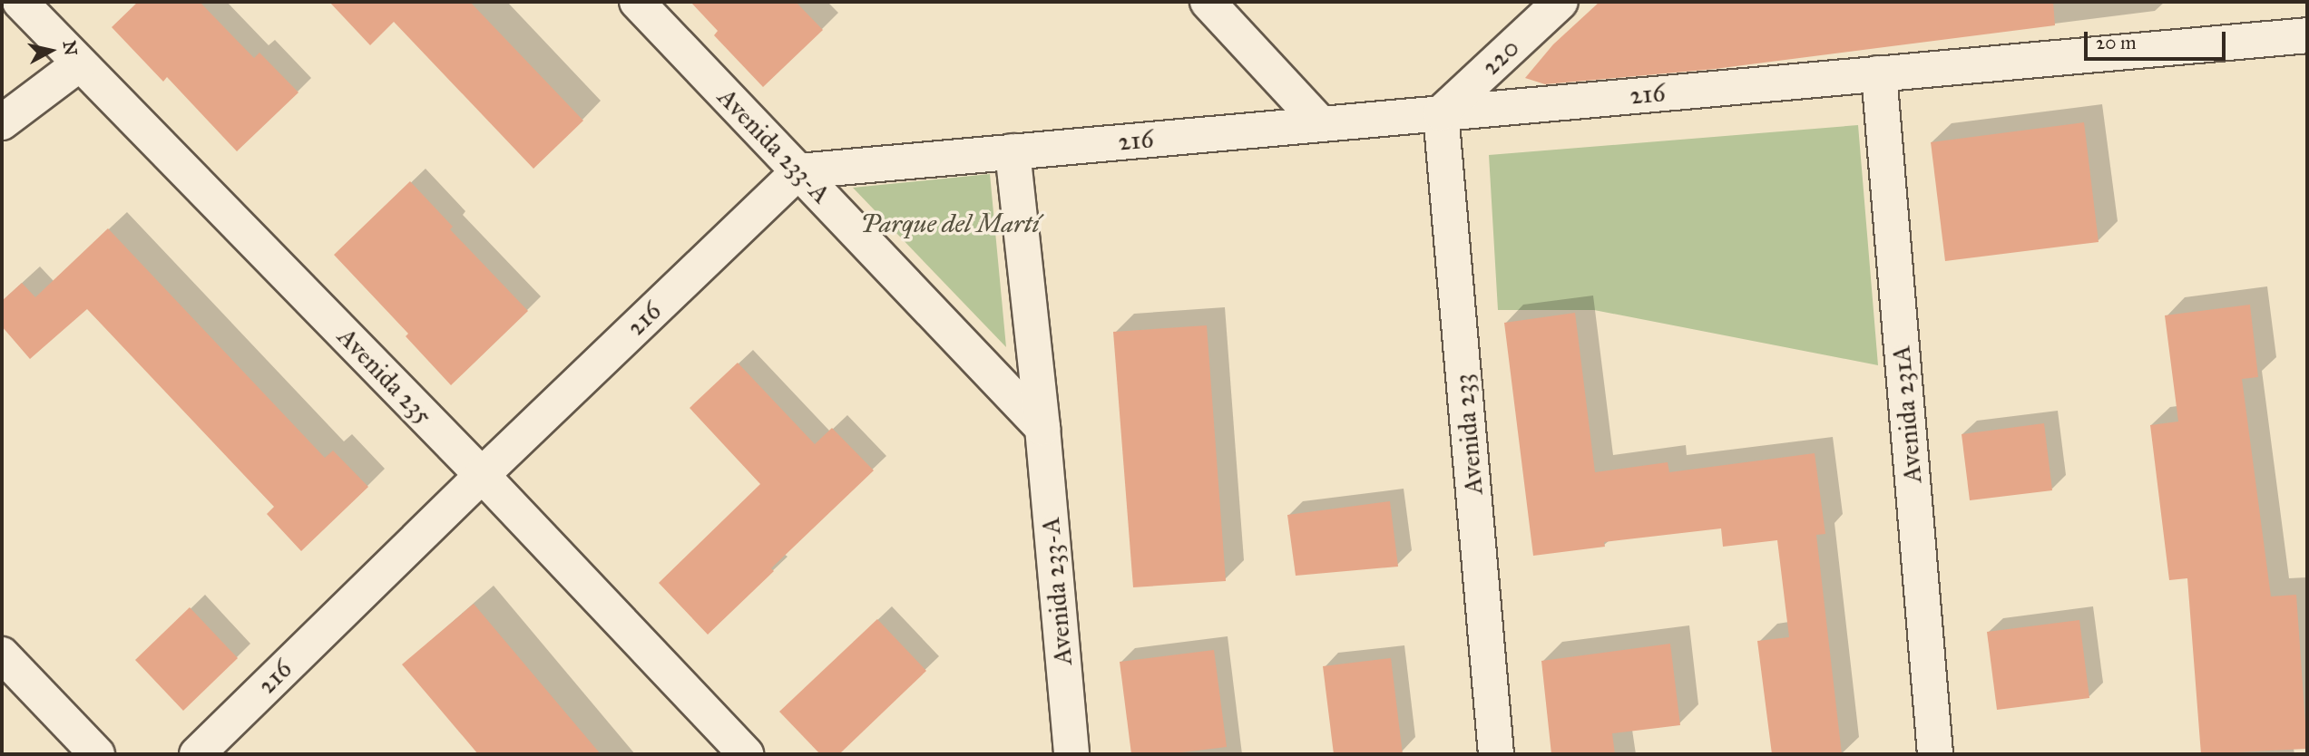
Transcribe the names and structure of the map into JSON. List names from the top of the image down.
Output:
{
  "streets": {
    "street": [
      "220",
      "216",
      "Avenida 233-A",
      "Avenida 235",
      "Avenida 231A",
      "Avenida 233"
    ]
  },
  "crossings": [
    ["220", "216"],
    ["220", "Avenida 233"],
    ["216", "Avenida 233-A"],
    ["216", "Avenida 235"],
    ["216", "Avenida 231A"],
    ["216", "Avenida 233"]
  ],
  "parks": ["Parque del Martí"],
  "scale_bar": "20 m",
  "north": "right"
}
